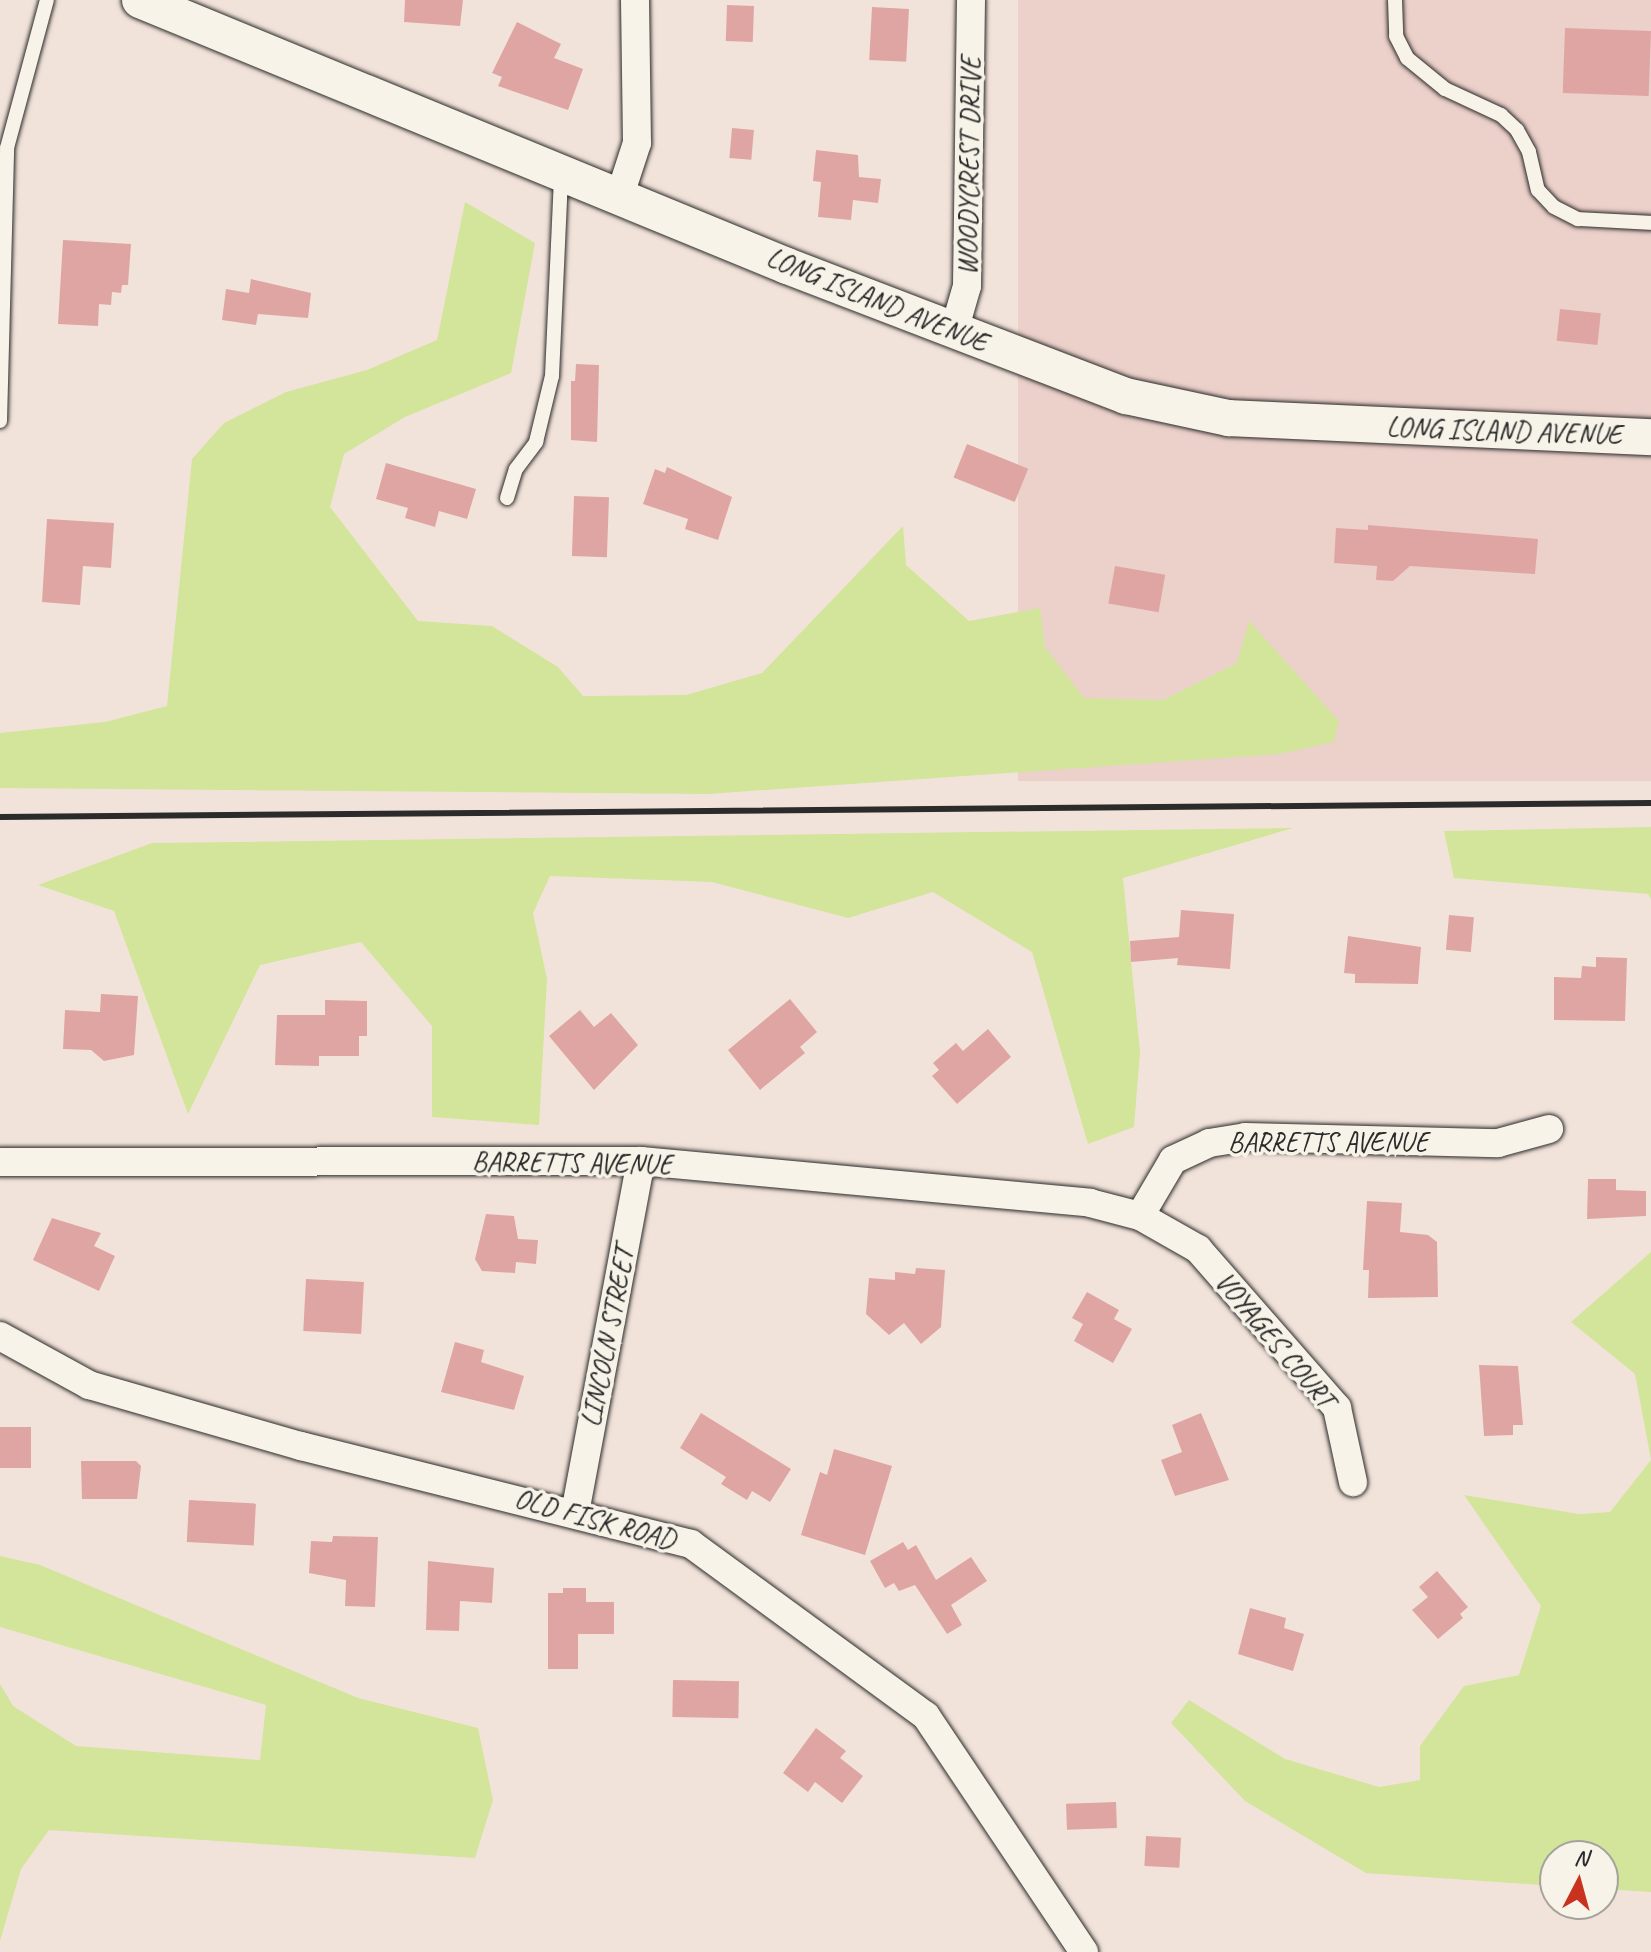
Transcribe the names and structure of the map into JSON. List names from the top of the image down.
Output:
{
  "streets": {
    "street": [
      "WOODYCREST DRIVE",
      "LONG ISLAND AVENUE",
      "BARRETTS AVENUE",
      "LINCOLN STREET",
      "VOYAGES COURT",
      "OLD FISK ROAD"
    ]
  },
  "crossings": [
    ["WOODYCREST DRIVE", "LONG ISLAND AVENUE"],
    ["BARRETTS AVENUE", "LINCOLN STREET"],
    ["BARRETTS AVENUE", "VOYAGES COURT"],
    ["LINCOLN STREET", "OLD FISK ROAD"]
  ],
  "north": "top"
}
